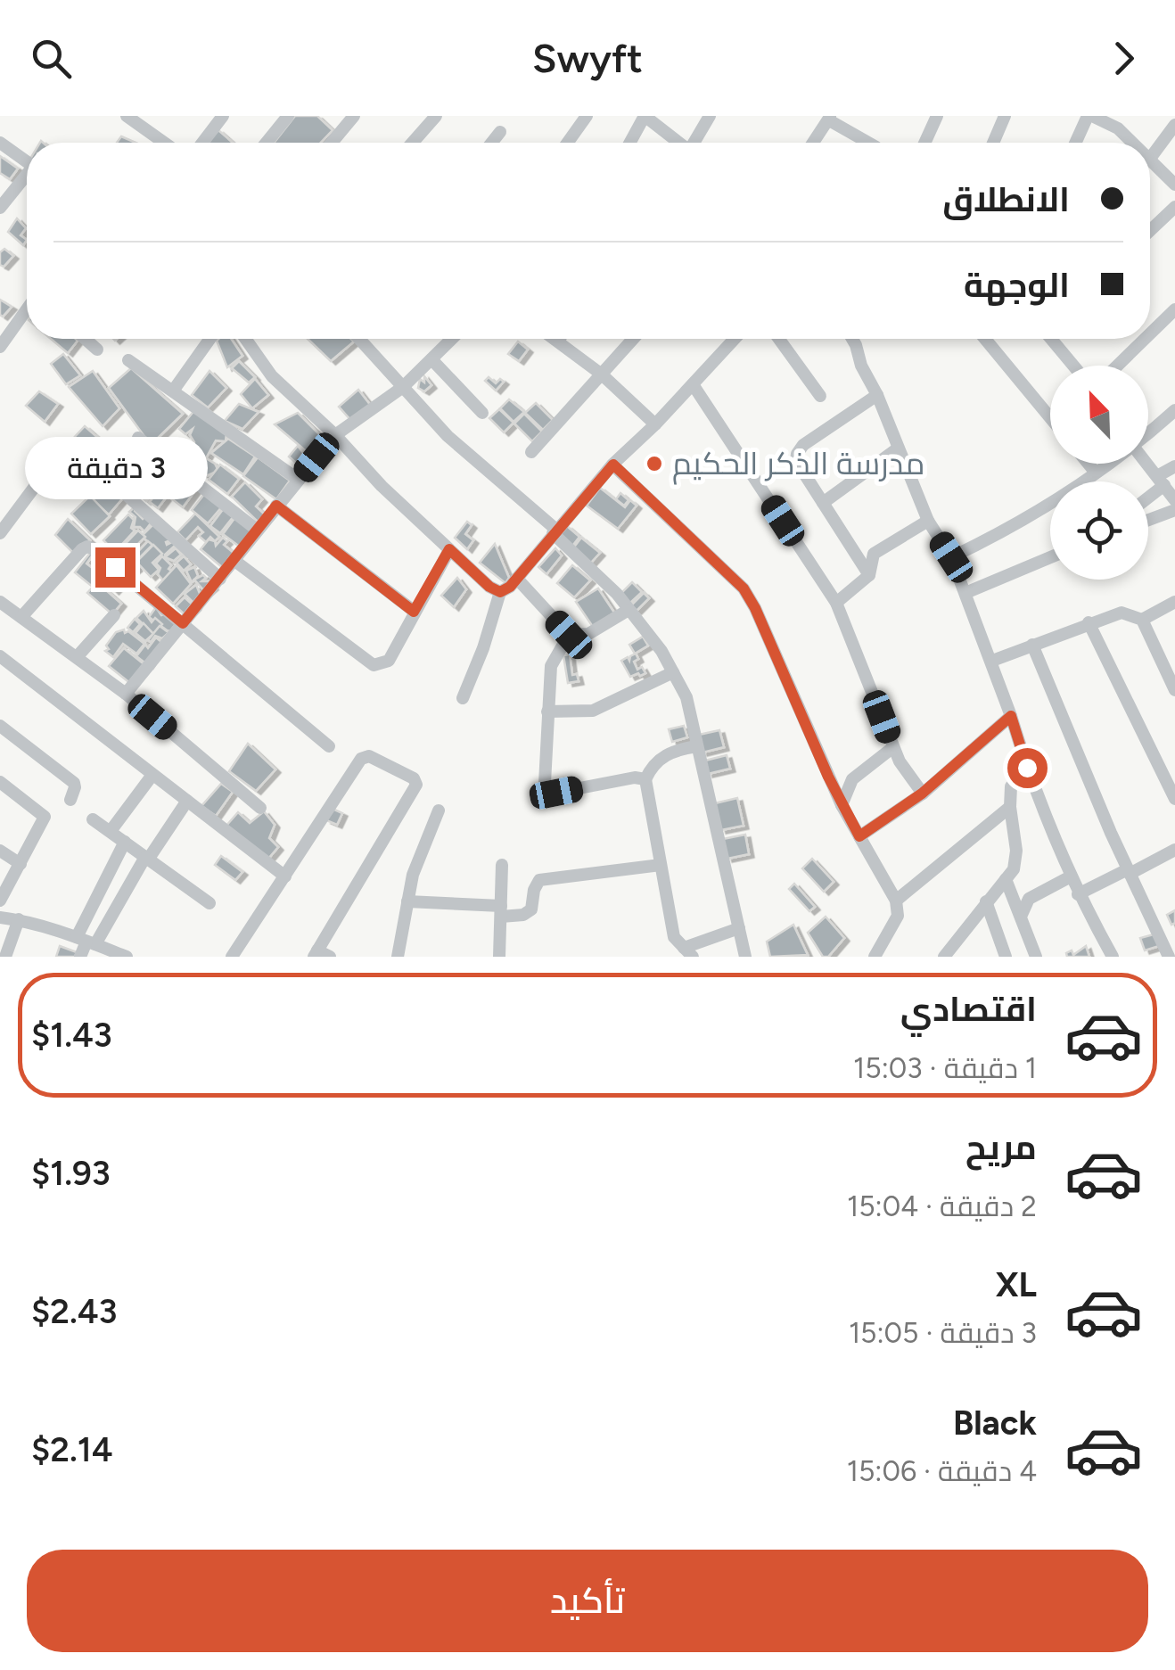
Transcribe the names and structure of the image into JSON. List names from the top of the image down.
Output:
{
  "places": ["مدرسة الذكر الحكيم"],
  "north": "top left",
  "page": {
    "header": "Swyft",
    "banner": ["الانطلاق", "الوجهة"],
    "bubble": "3 دقيقة",
    "list": [
      {
        "name": "اقتصادي",
        "note": "1 دقيقة · 15:03",
        "value": "$1.43"
      },
      {
        "name": "مريح",
        "note": "2 دقيقة · 15:04",
        "value": "$1.93"
      },
      {
        "name": "XL",
        "note": "3 دقيقة · 15:05",
        "value": "$2.43"
      },
      {
        "name": "Black",
        "note": "4 دقيقة · 15:06",
        "value": "$2.14"
      }
    ],
    "buttons": "تأكيد"
  }
}
